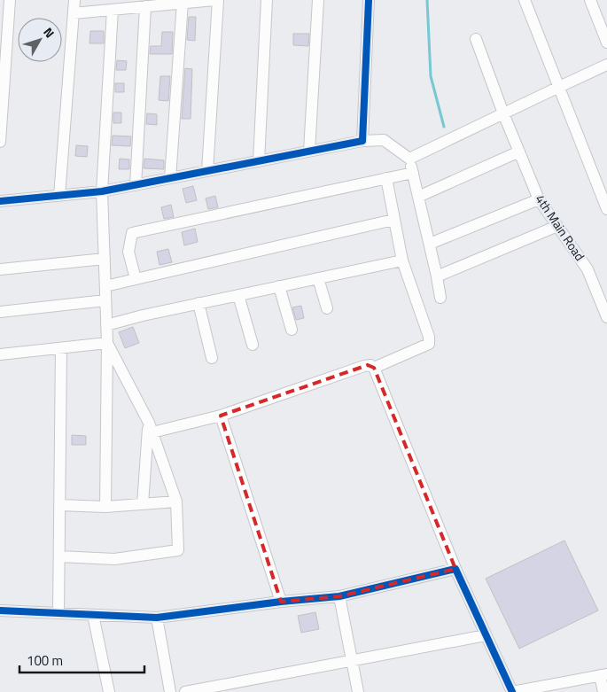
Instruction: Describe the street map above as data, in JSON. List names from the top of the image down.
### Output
{
  "streets": {
    "street": ["4th Main Road"]
  },
  "scale_bar": "100 m",
  "north": "top right"
}
